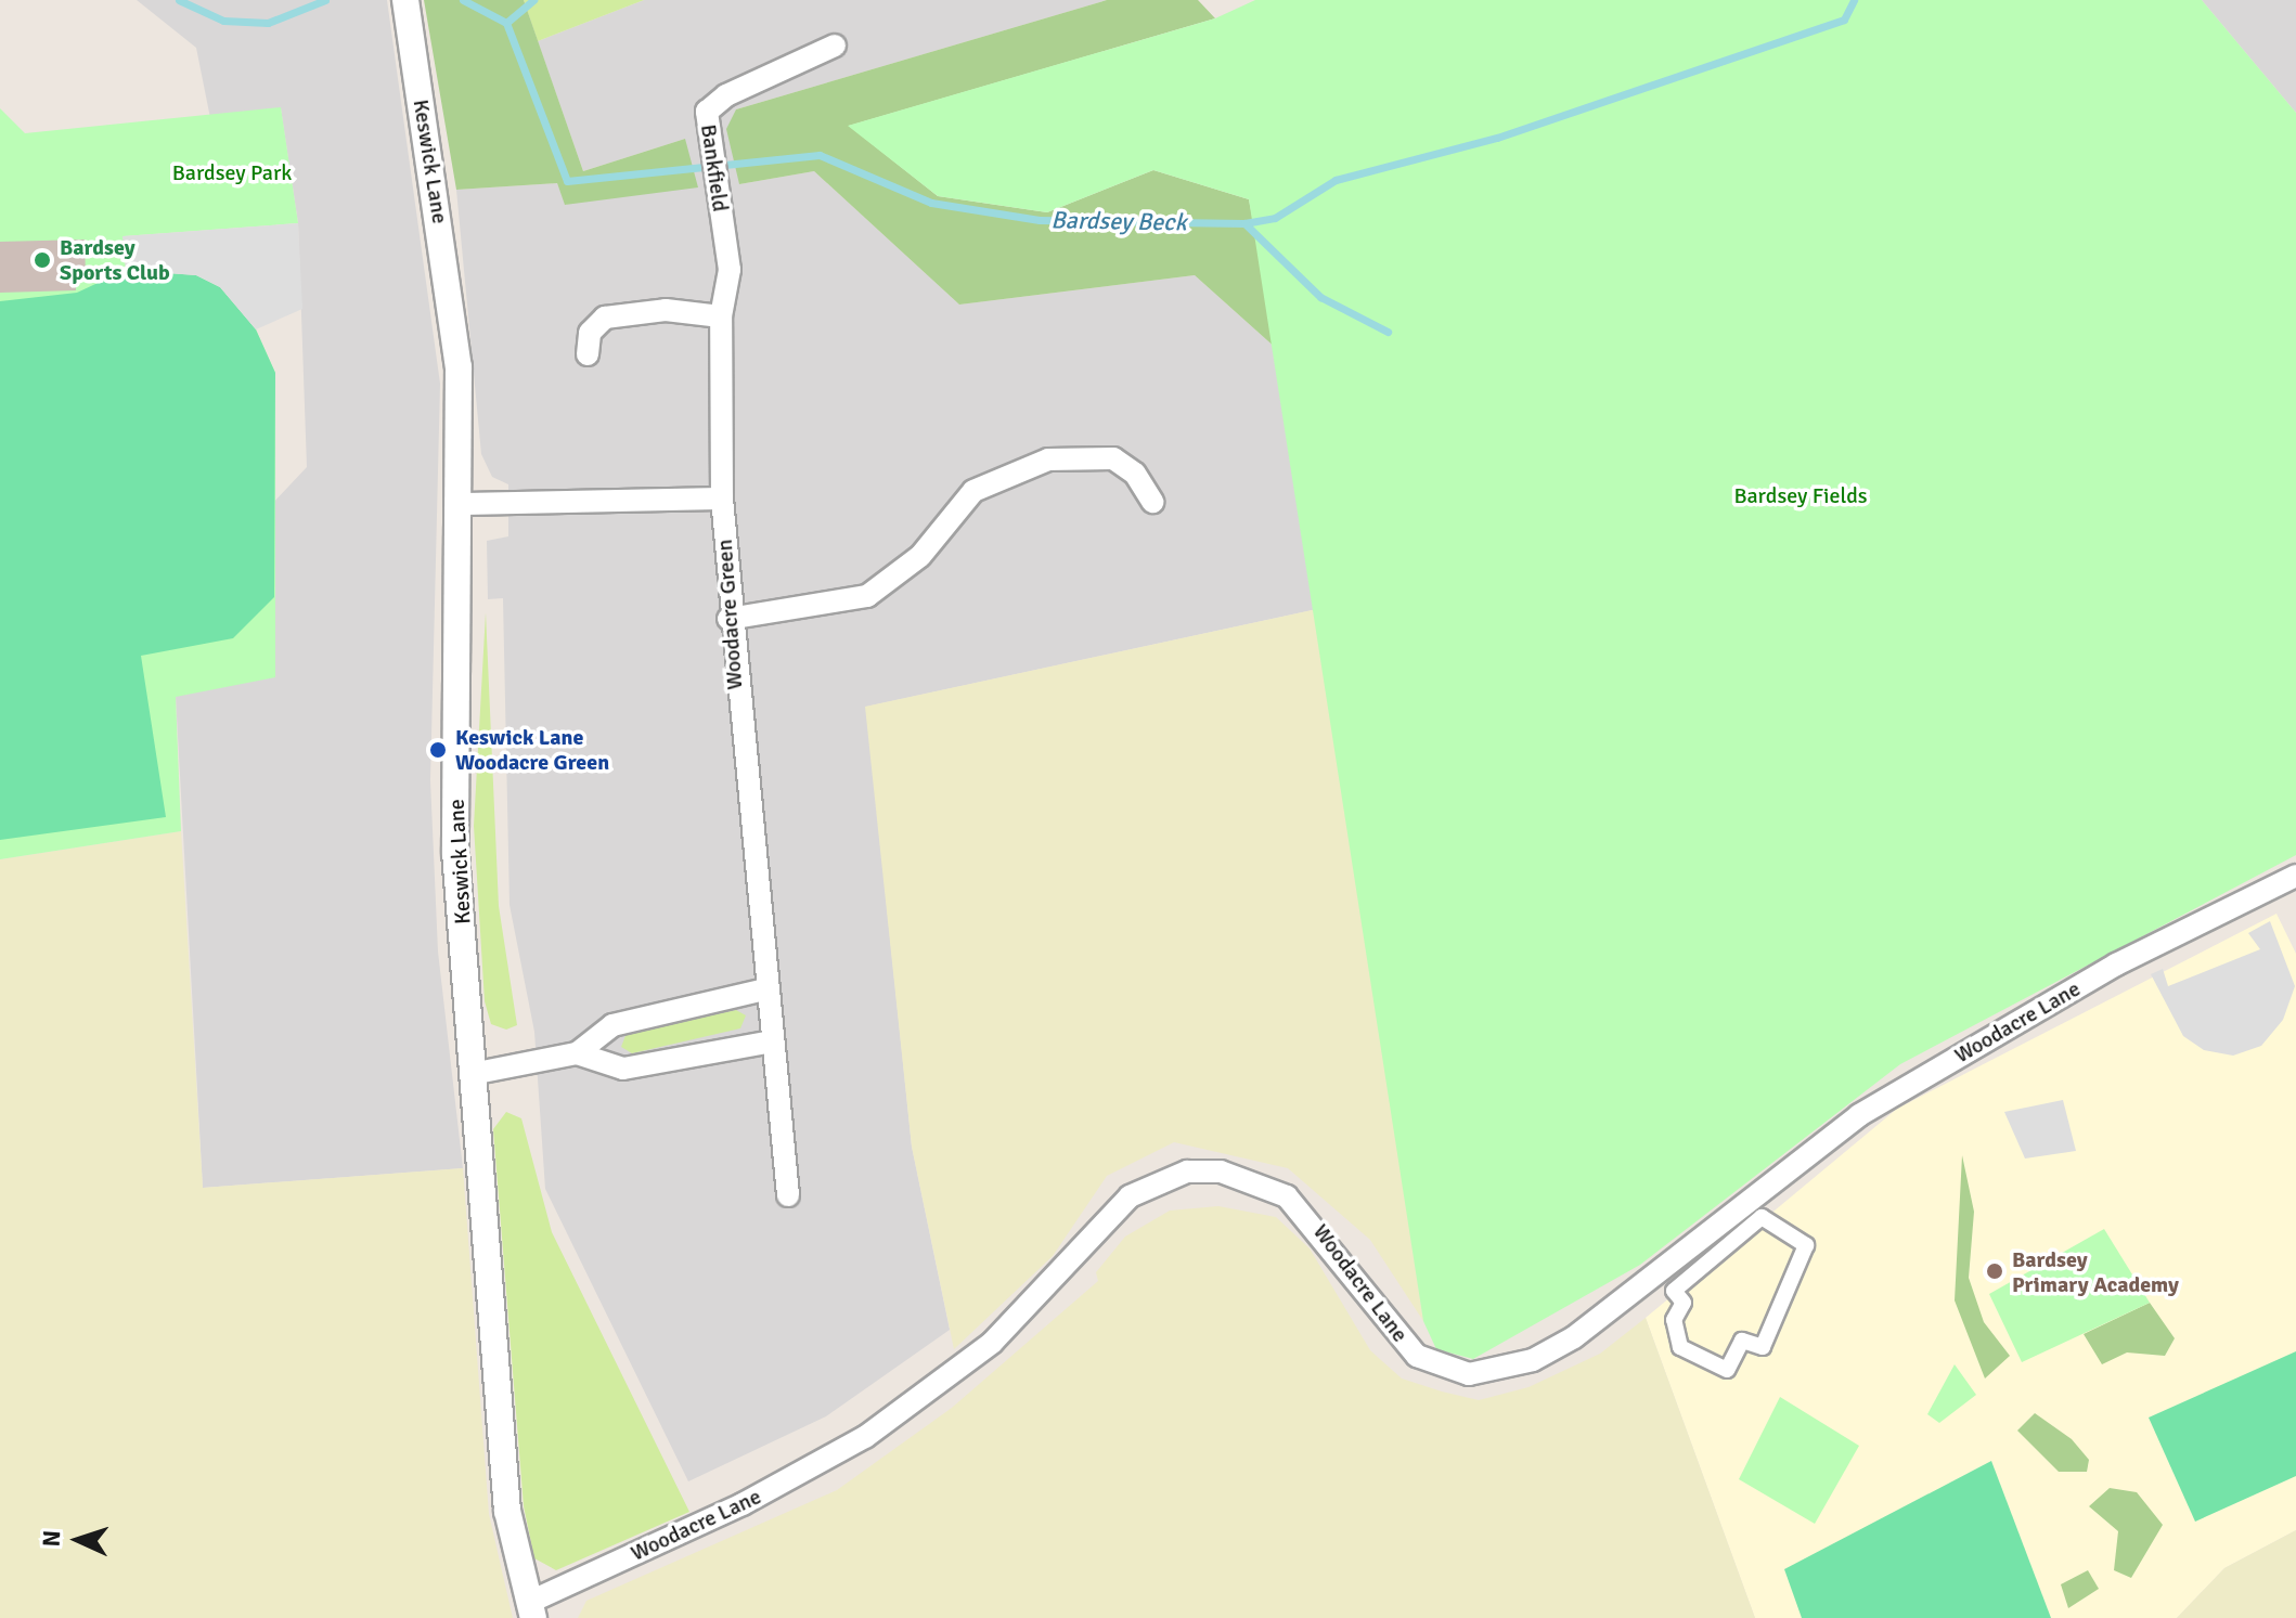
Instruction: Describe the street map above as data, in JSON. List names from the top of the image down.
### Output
{
  "streets": {
    "street": [
      "Keswick Lane",
      "Bankfield",
      "Woodacre Green",
      "Woodacre Lane"
    ]
  },
  "crossings": [
    ["Keswick Lane", "Woodacre Lane"],
    ["Bankfield", "Woodacre Green"]
  ],
  "water": ["Bardsey Beck"],
  "parks": ["Bardsey Park", "Bardsey Fields"],
  "places": ["Bardsey Sports Club", "Keswick Lane Woodacre Green", "Bardsey Primary Academy"],
  "north": "left"
}
